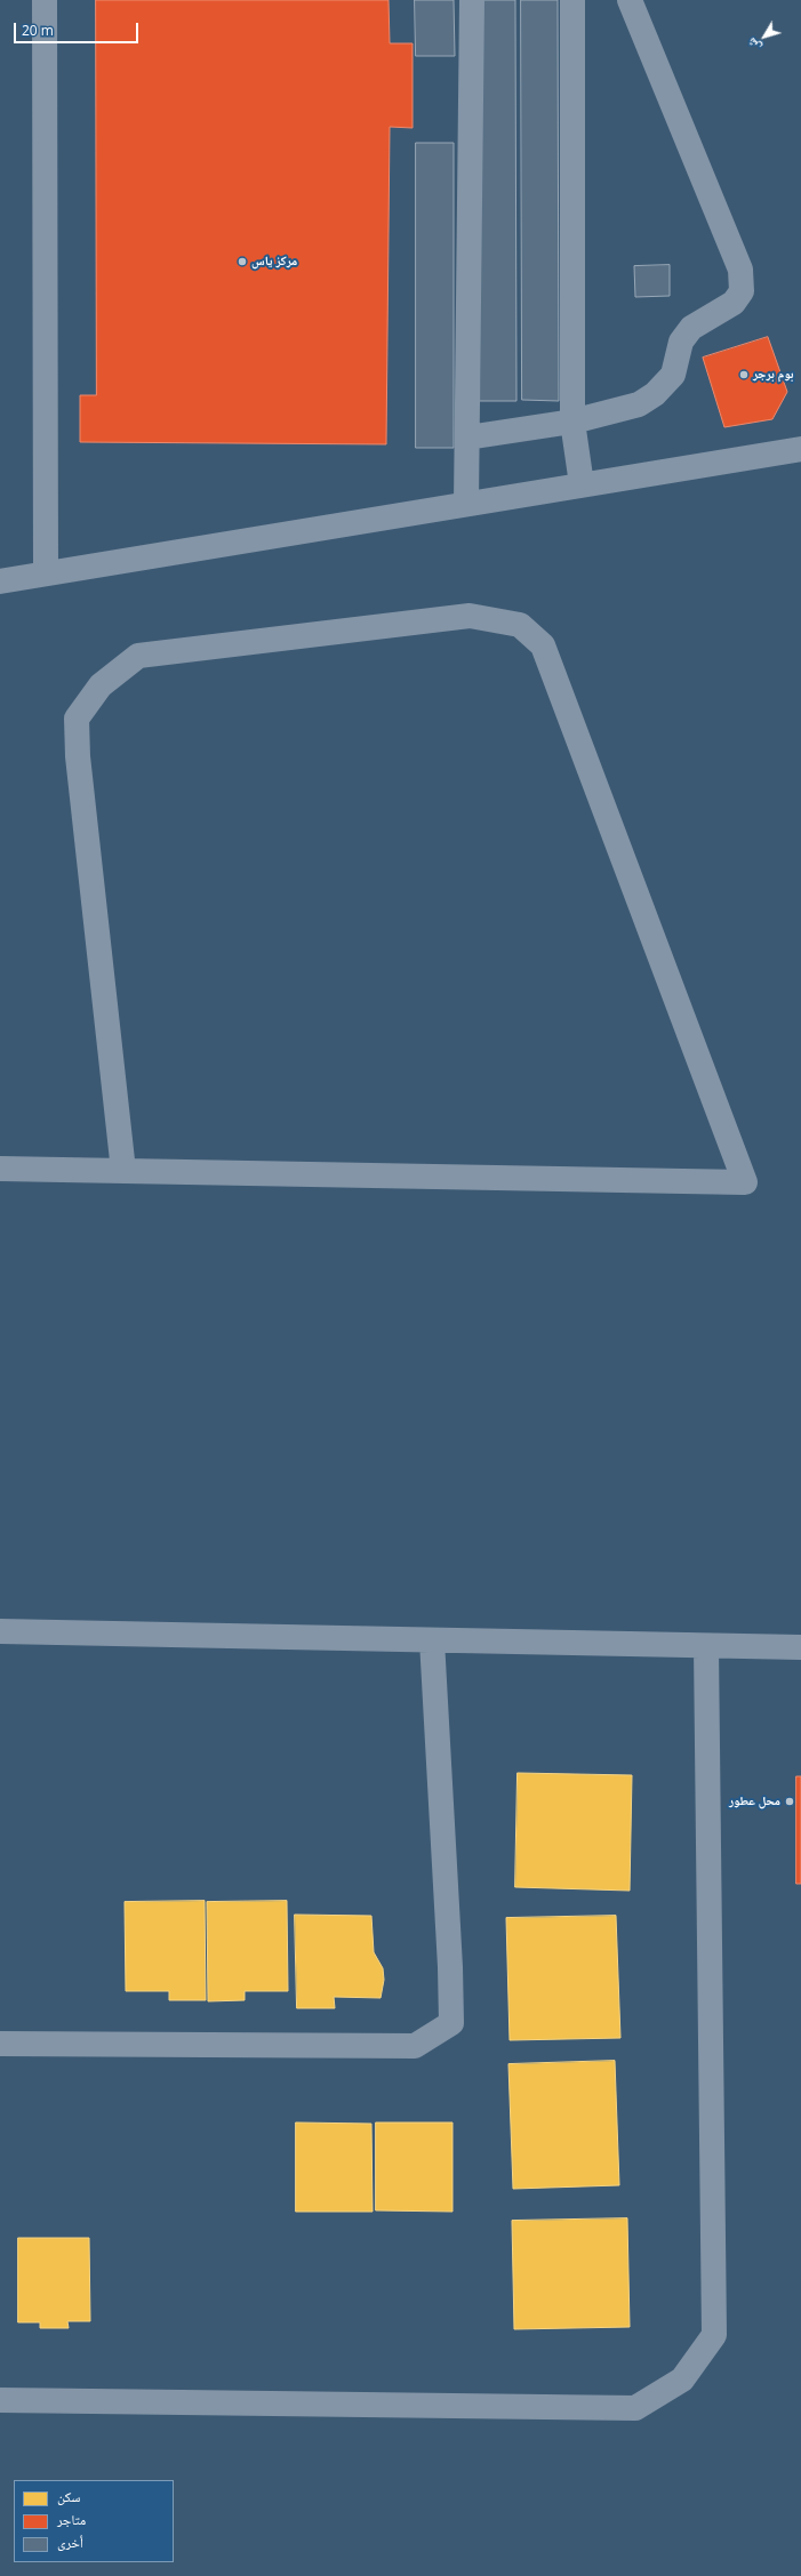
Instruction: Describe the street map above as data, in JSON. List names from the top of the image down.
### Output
{
  "places": ["مركز ياس", "بوم برجر", "محل عطور"],
  "legend": ["سكن", "متاجر", "أخرى"],
  "scale_bar": "20 m",
  "north": "bottom left"
}
